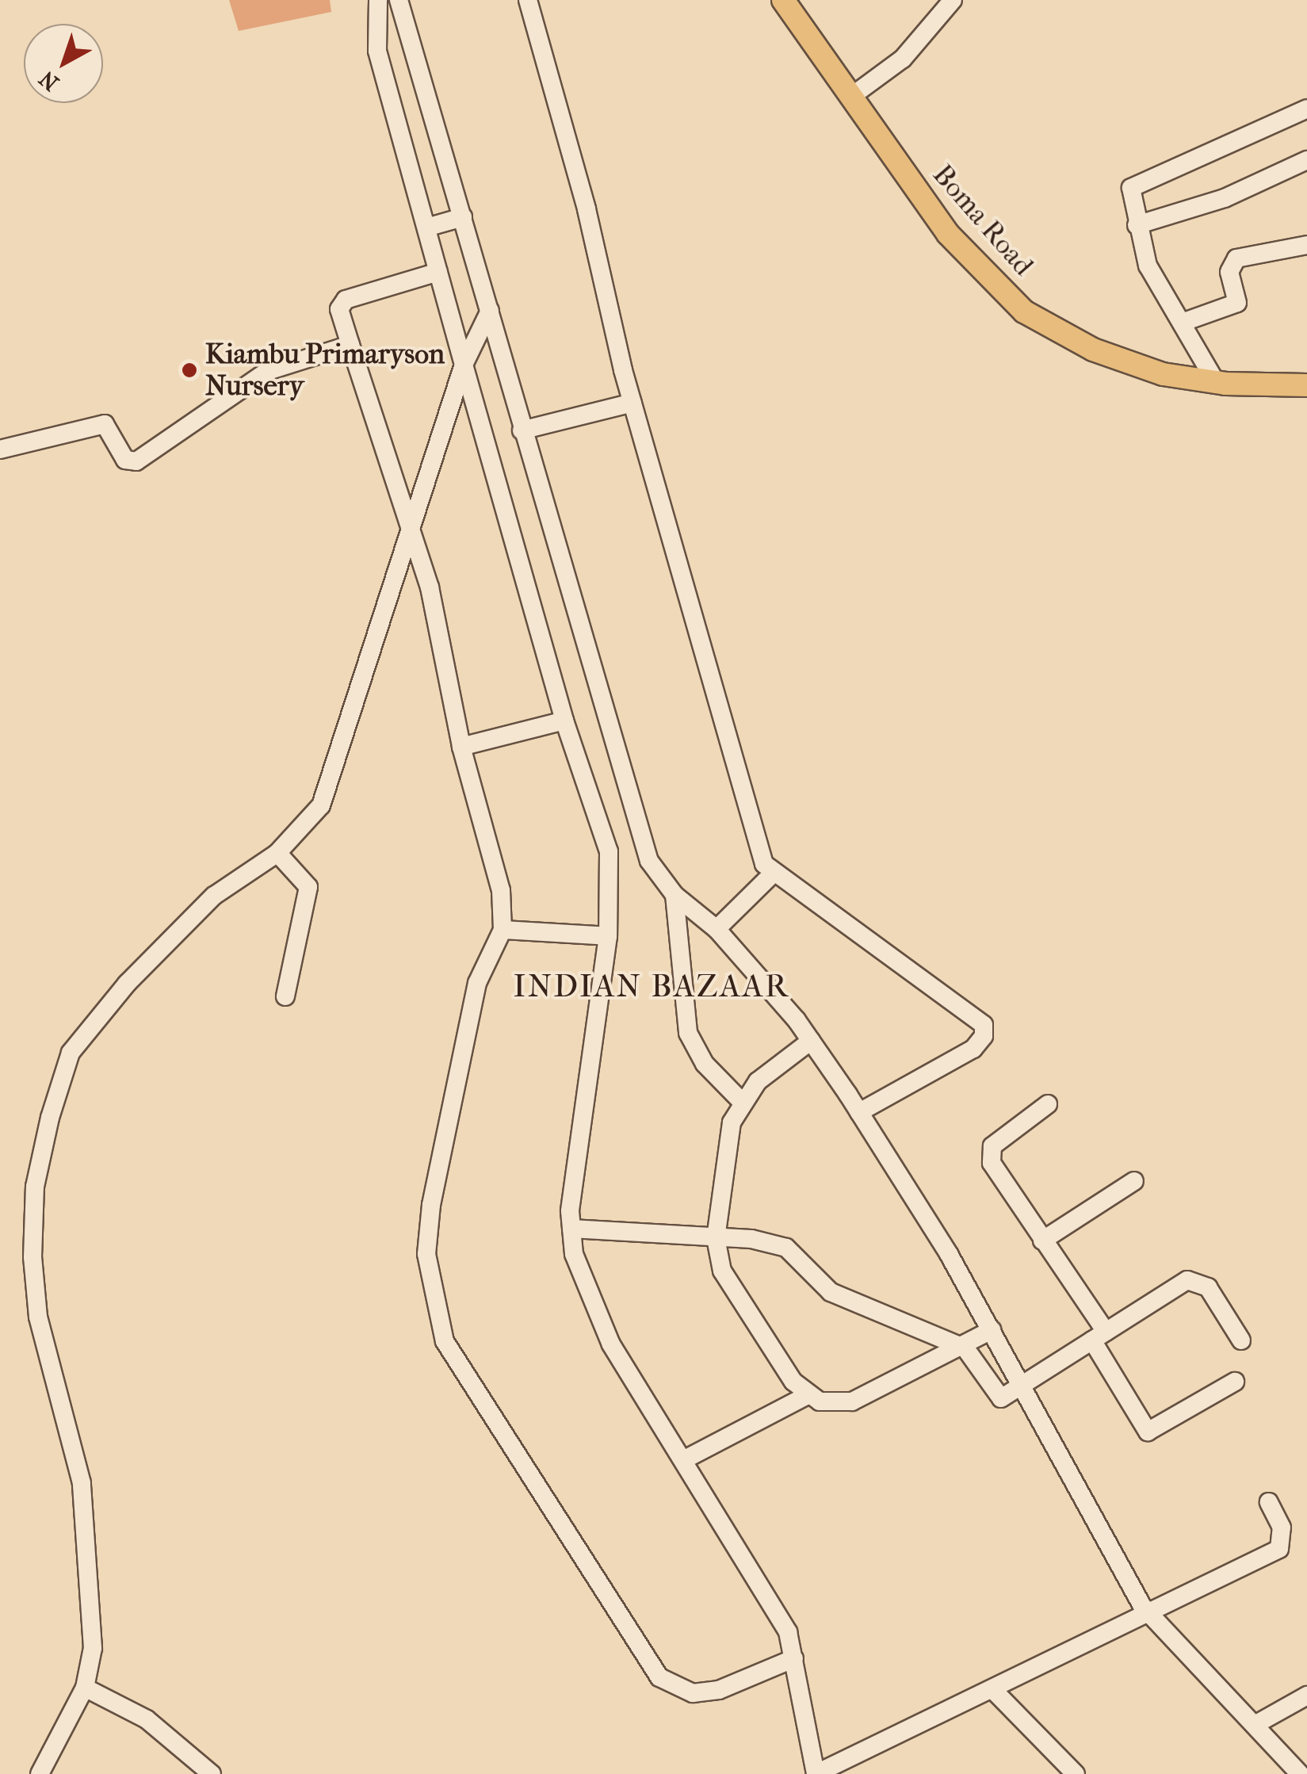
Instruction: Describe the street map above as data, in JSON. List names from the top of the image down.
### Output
{
  "streets": {
    "main road": ["Boma Road"]
  },
  "districts": ["INDIAN BAZAAR"],
  "places": ["Kiambu Primaryson Nursery"],
  "north": "bottom left"
}
